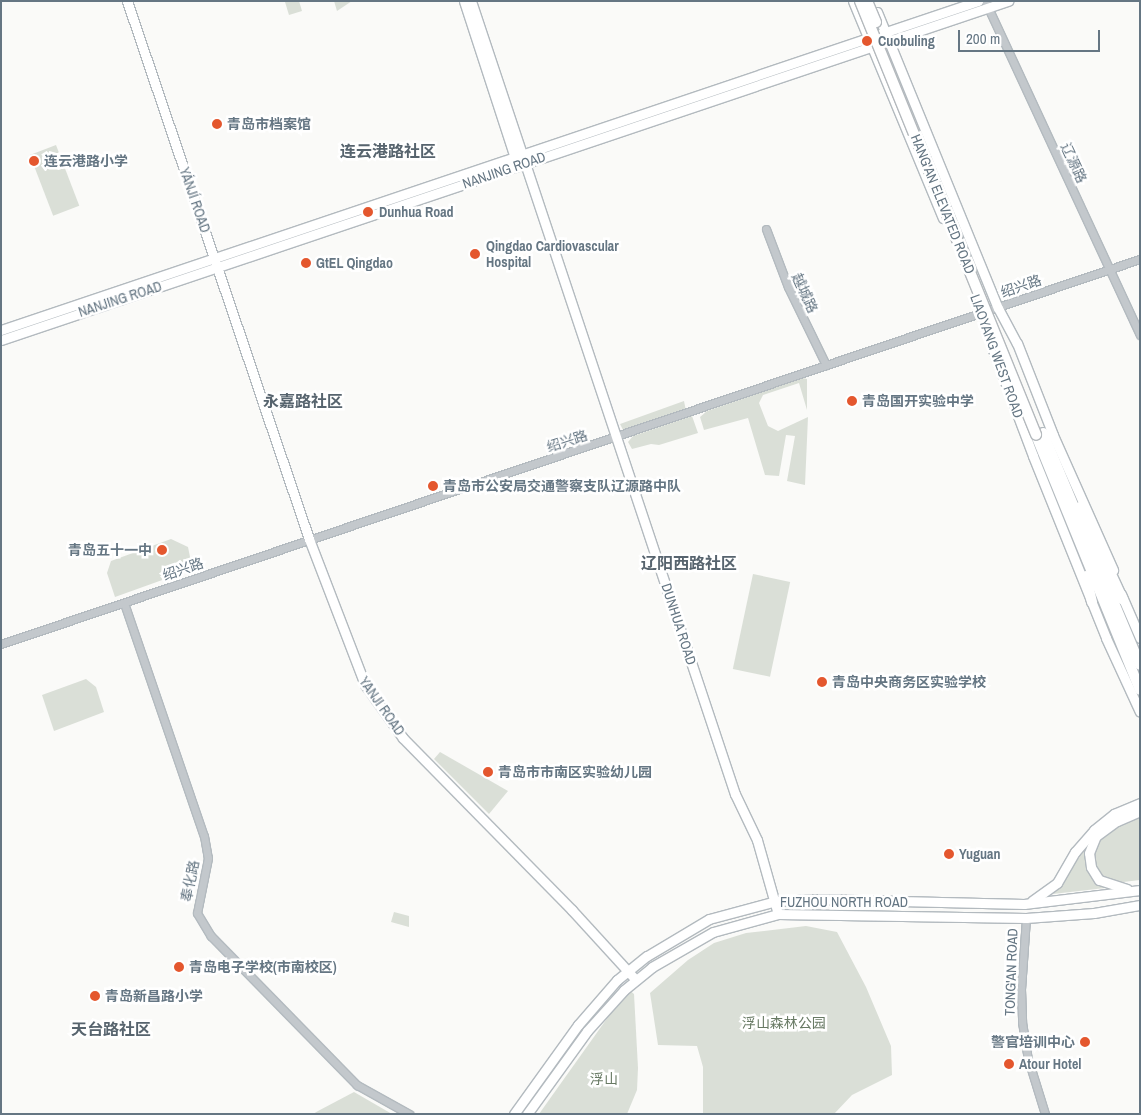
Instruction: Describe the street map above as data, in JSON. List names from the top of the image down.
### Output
{
  "streets": {
    "highway": ["HANG'AN ELEVATED ROAD"],
    "main road": [
      "NANJING ROAD",
      "YÁNJÍ ROAD",
      "LIAOYANG WEST ROAD",
      "DUNHUA ROAD",
      "YANJI ROAD",
      "FUZHOU NORTH ROAD"
    ],
    "street": [
      "辽源路",
      "绍兴路",
      "越城路",
      "奉化路",
      "TONG'AN ROAD"
    ]
  },
  "crossings": [
    ["辽源路", "NANJING ROAD"],
    ["辽源路", "绍兴路"],
    ["NANJING ROAD", "YÁNJÍ ROAD"],
    ["NANJING ROAD", "LIAOYANG WEST ROAD"],
    ["NANJING ROAD", "DUNHUA ROAD"],
    ["NANJING ROAD", "YANJI ROAD"],
    ["YÁNJÍ ROAD", "YANJI ROAD"],
    ["绍兴路", "越城路"],
    ["绍兴路", "LIAOYANG WEST ROAD"],
    ["绍兴路", "DUNHUA ROAD"],
    ["绍兴路", "YANJI ROAD"],
    ["绍兴路", "奉化路"],
    ["DUNHUA ROAD", "FUZHOU NORTH ROAD"],
    ["YANJI ROAD", "FUZHOU NORTH ROAD"],
    ["FUZHOU NORTH ROAD", "TONG'AN ROAD"]
  ],
  "districts": [
    "连云港路社区",
    "永嘉路社区",
    "辽阳西路社区",
    "天台路社区"
  ],
  "parks": ["浮山森林公园", "浮山"],
  "places": [
    "Cuobuling",
    "青岛市档案馆",
    "连云港路小学",
    "Dunhua Road",
    "Qingdao Cardiovascular Hospital",
    "GtEL Qingdao",
    "青岛国开实验中学",
    "青岛市公安局交通警察支队辽源路中队",
    "青岛五十一中",
    "青岛中央商务区实验学校",
    "青岛市市南区实验幼儿园",
    "Yuguan",
    "青岛电子学校(市南校区)",
    "青岛新昌路小学",
    "警官培训中心",
    "Atour Hotel"
  ],
  "scale_bar": "200 m"
}
